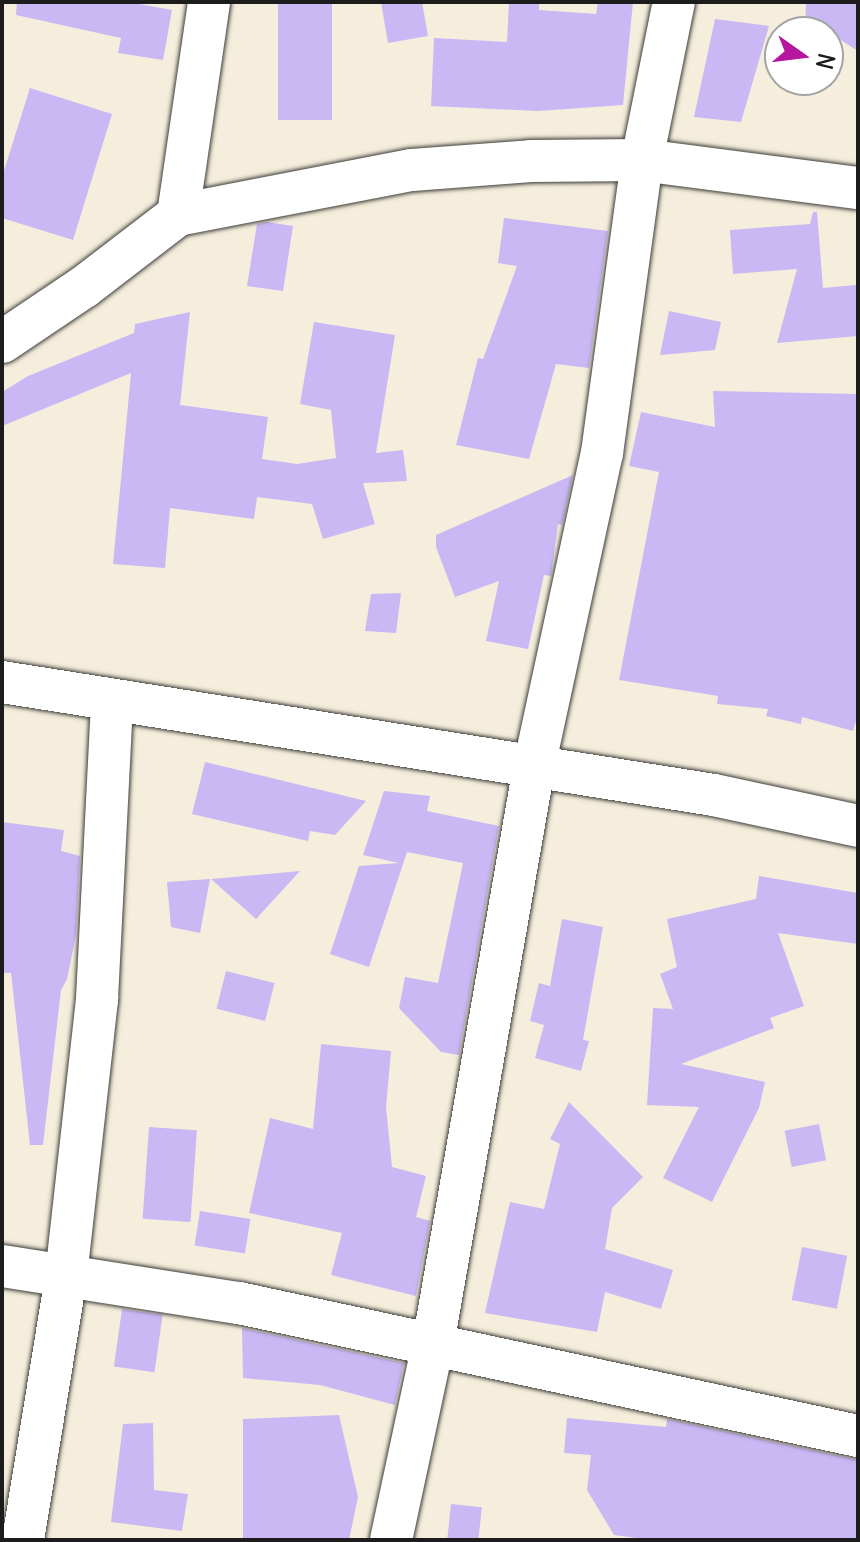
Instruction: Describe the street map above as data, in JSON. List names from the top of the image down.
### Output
{
  "north": "right"
}
